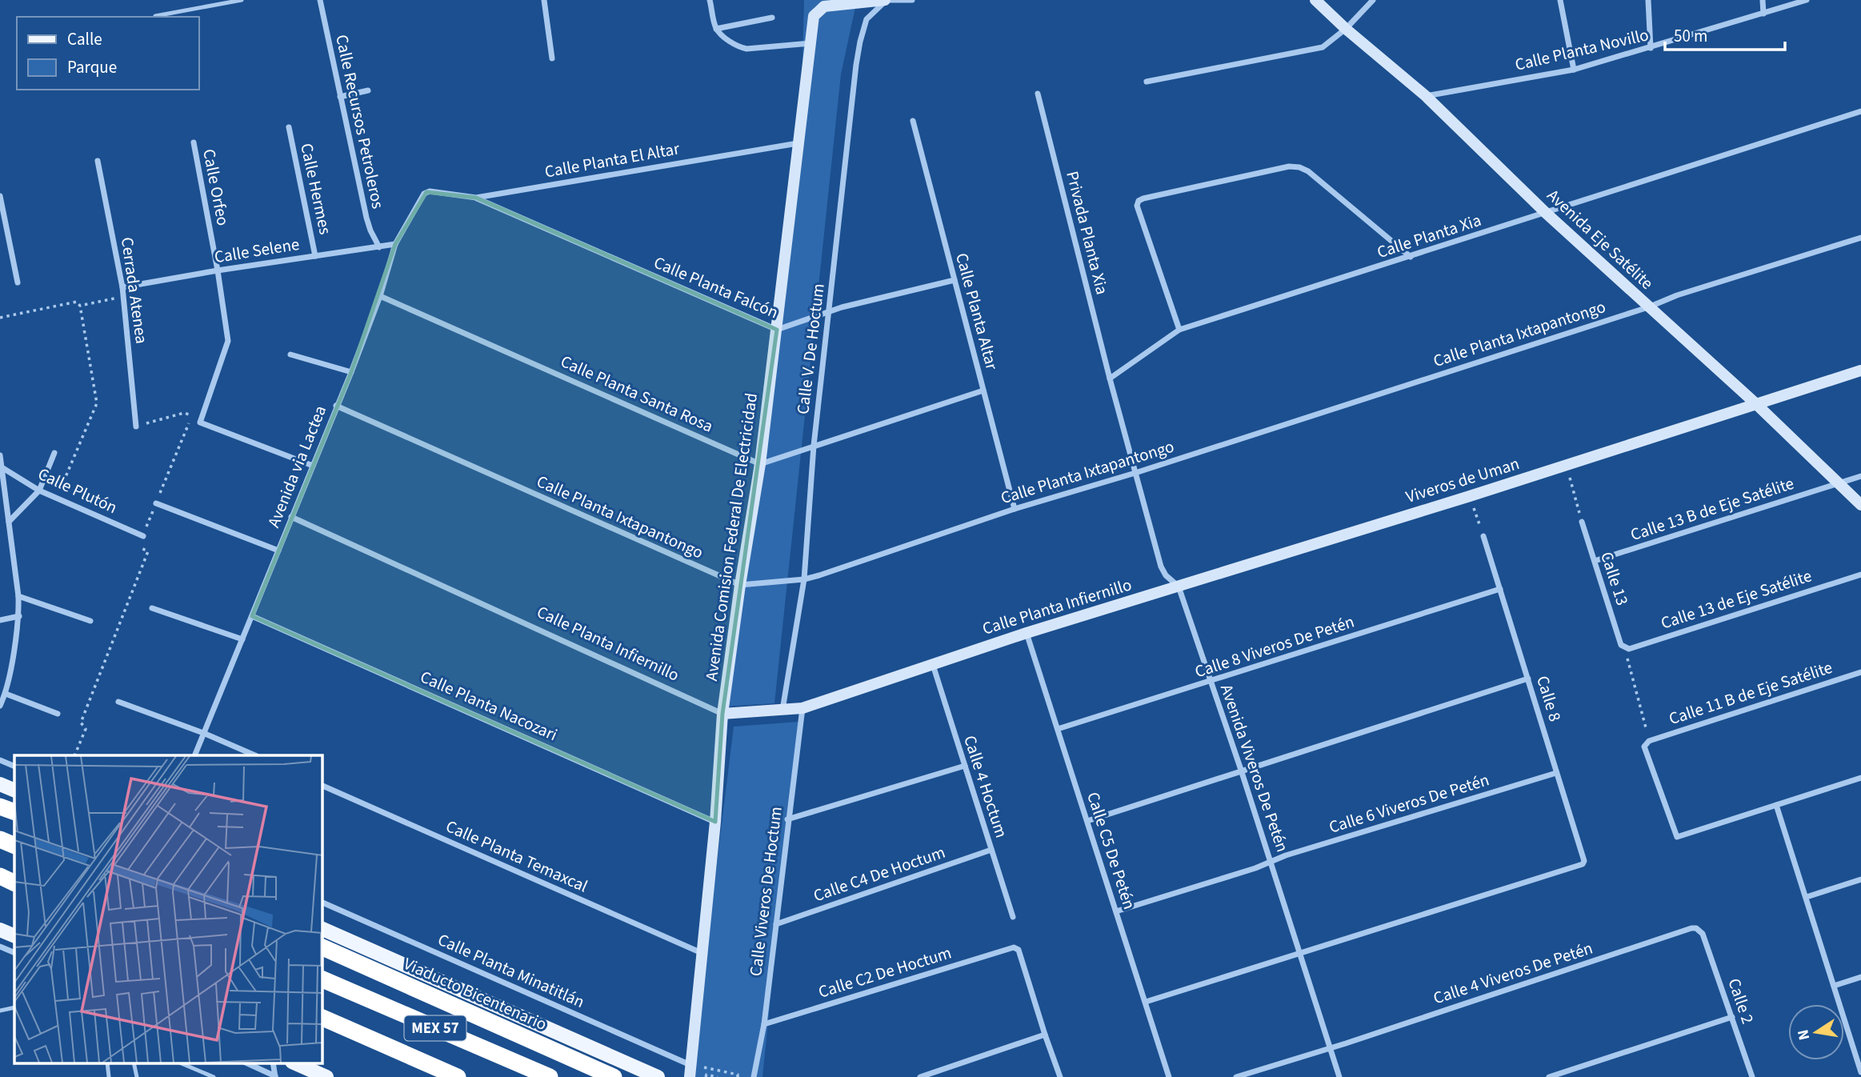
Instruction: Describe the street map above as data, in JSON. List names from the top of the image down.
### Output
{
  "streets": {
    "highway": ["Viaducto Bicentenario", "MEX 57"],
    "street": [
      "Calle Planta Novillo",
      "Calle Recursos Petroleros",
      "Calle Planta El Altar",
      "Calle Orfeo",
      "Calle Hermes",
      "Privada Planta Xia",
      "Calle Planta Xia",
      "Avenida Eje Satélite",
      "Calle Selene",
      "Calle Planta Falcón",
      "Cerrada Atenea",
      "Calle Planta Altar",
      "Calle Planta Ixtapantongo",
      "Calle V. De Hoctum",
      "Calle Planta Santa Rosa",
      "Avenida via Lactea",
      "Viveros de Uman",
      "Calle Plutón",
      "Calle 13 B de Eje Satélite",
      "Avenida Comision Federal De Electricidad",
      "Calle 13",
      "Calle 13 de Eje Satélite",
      "Calle Planta Infiernillo",
      "Calle 8 Viveros De Petén",
      "Calle 11 B de Eje Satélite",
      "Calle 8",
      "Calle Planta Nacozari",
      "Avenida Viveros De Petén",
      "Calle 4 Hoctum",
      "Calle 6 Viveros De Petén",
      "Calle C5 De Petén",
      "Calle Planta Temaxcal",
      "Calle C4 De Hoctum",
      "Calle Viveros De Hoctum",
      "Calle Planta Minatitlán",
      "Calle C2 De Hoctum",
      "Calle 4 Viveros De Petén",
      "Calle 2"
    ]
  },
  "crossings": [
    ["Calle Planta Novillo", "Avenida Eje Satélite"],
    ["Calle Recursos Petroleros", "Calle Selene"],
    ["Calle Planta El Altar", "Calle Planta Falcón"],
    ["Calle Planta El Altar", "Avenida via Lactea"],
    ["Calle Planta El Altar", "Avenida Comision Federal De Electricidad"],
    ["Calle Orfeo", "Calle Selene"],
    ["Calle Hermes", "Calle Selene"],
    ["Privada Planta Xia", "Calle Planta Xia"],
    ["Calle Planta Xia", "Avenida Eje Satélite"],
    ["Avenida Eje Satélite", "Calle Planta Ixtapantongo"],
    ["Avenida Eje Satélite", "Viveros de Uman"],
    ["Avenida Eje Satélite", "Calle 13 B de Eje Satélite"],
    ["Calle Selene", "Cerrada Atenea"],
    ["Calle Selene", "Avenida via Lactea"],
    ["Calle Planta Falcón", "Calle Planta Altar"],
    ["Calle Planta Falcón", "Calle V. De Hoctum"],
    ["Calle Planta Falcón", "Avenida Comision Federal De Electricidad"],
    ["Calle Planta Altar", "Calle Planta Ixtapantongo"],
    ["Calle Planta Ixtapantongo", "Calle V. De Hoctum"],
    ["Calle Planta Ixtapantongo", "Avenida via Lactea"],
    ["Calle Planta Ixtapantongo", "Avenida Comision Federal De Electricidad"],
    ["Calle Planta Ixtapantongo", "Avenida Viveros De Petén"],
    ["Calle V. De Hoctum", "Avenida Comision Federal De Electricidad"],
    ["Calle V. De Hoctum", "Calle Planta Infiernillo"],
    ["Calle Planta Santa Rosa", "Avenida via Lactea"],
    ["Calle Planta Santa Rosa", "Avenida Comision Federal De Electricidad"],
    ["Avenida via Lactea", "Calle Planta Infiernillo"],
    ["Avenida via Lactea", "Calle Planta Nacozari"],
    ["Viveros de Uman", "Calle Planta Infiernillo"],
    ["Viveros de Uman", "Avenida Viveros De Petén"],
    ["Calle 13 B de Eje Satélite", "Calle 13"],
    ["Avenida Comision Federal De Electricidad", "Calle Planta Infiernillo"],
    ["Avenida Comision Federal De Electricidad", "Calle Planta Nacozari"],
    ["Avenida Comision Federal De Electricidad", "Calle Planta Temaxcal"],
    ["Avenida Comision Federal De Electricidad", "Calle Planta Minatitlán"],
    ["Calle 13", "Calle 13 de Eje Satélite"],
    ["Calle Planta Infiernillo", "Avenida Viveros De Petén"],
    ["Calle Planta Infiernillo", "Calle 4 Hoctum"],
    ["Calle Planta Infiernillo", "Calle C5 De Petén"],
    ["Calle Planta Infiernillo", "Calle Viveros De Hoctum"],
    ["Calle 8 Viveros De Petén", "Calle 8"],
    ["Calle 8 Viveros De Petén", "Avenida Viveros De Petén"],
    ["Calle 8 Viveros De Petén", "Calle C5 De Petén"],
    ["Calle 8", "Avenida Viveros De Petén"],
    ["Calle 8", "Calle 6 Viveros De Petén"],
    ["Avenida Viveros De Petén", "Calle 6 Viveros De Petén"],
    ["Avenida Viveros De Petén", "Calle 4 Viveros De Petén"],
    ["Calle 4 Hoctum", "Calle C4 De Hoctum"],
    ["Calle C4 De Hoctum", "Calle Viveros De Hoctum"],
    ["Calle Viveros De Hoctum", "Calle C2 De Hoctum"],
    ["Calle 4 Viveros De Petén", "Calle 2"]
  ],
  "legend": ["Calle", "Parque"],
  "scale_bar": "50 m",
  "north": "left"
}
